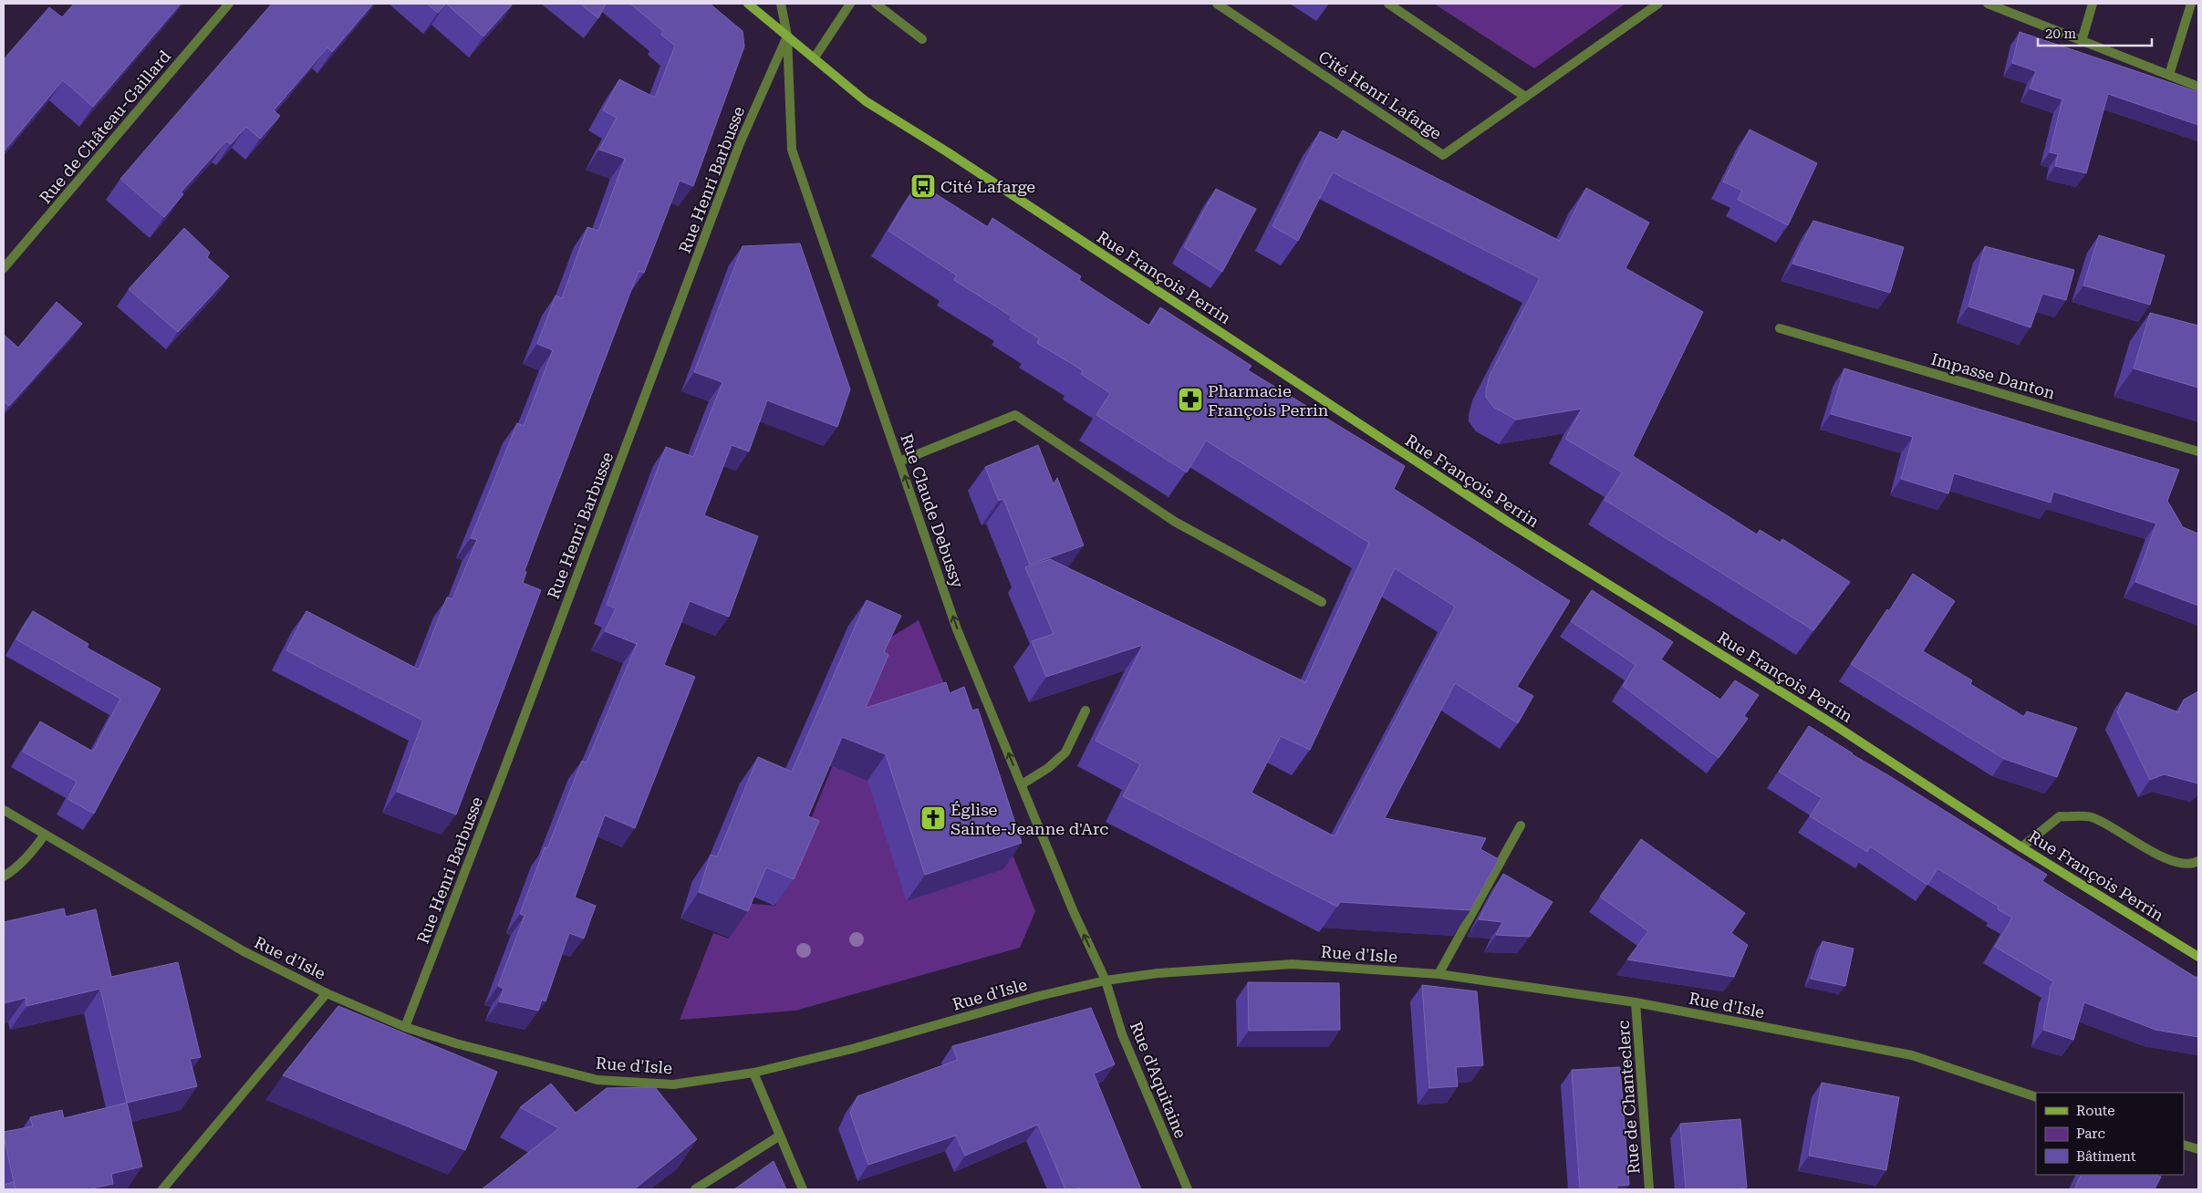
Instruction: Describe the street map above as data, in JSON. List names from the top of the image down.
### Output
{
  "streets": {
    "main road": ["Rue François Perrin"],
    "street": [
      "Cité Henri Lafarge",
      "Rue de Château-Gaillard",
      "Rue Henri Barbusse",
      "Impasse Danton",
      "Rue Claude Debussy",
      "Rue d'Isle",
      "Rue d'Aquitaine",
      "Rue de Chanteclerc"
    ]
  },
  "crossings": [
    ["Rue Henri Barbusse", "Rue François Perrin"],
    ["Rue Henri Barbusse", "Rue Claude Debussy"],
    ["Rue Henri Barbusse", "Rue d'Isle"],
    ["Rue François Perrin", "Rue Claude Debussy"],
    ["Rue Claude Debussy", "Rue d'Isle"],
    ["Rue Claude Debussy", "Rue d'Aquitaine"],
    ["Rue d'Isle", "Rue d'Aquitaine"],
    ["Rue d'Isle", "Rue de Chanteclerc"]
  ],
  "one_way": ["Rue Claude Debussy"],
  "places": {
    "bus stop": ["Cité Lafarge"],
    "pharmacy": ["Pharmacie François Perrin"],
    "church": ["Église Sainte-Jeanne d'Arc"]
  },
  "legend": ["Route", "Parc", "Bâtiment"],
  "scale_bar": "20 m"
}
